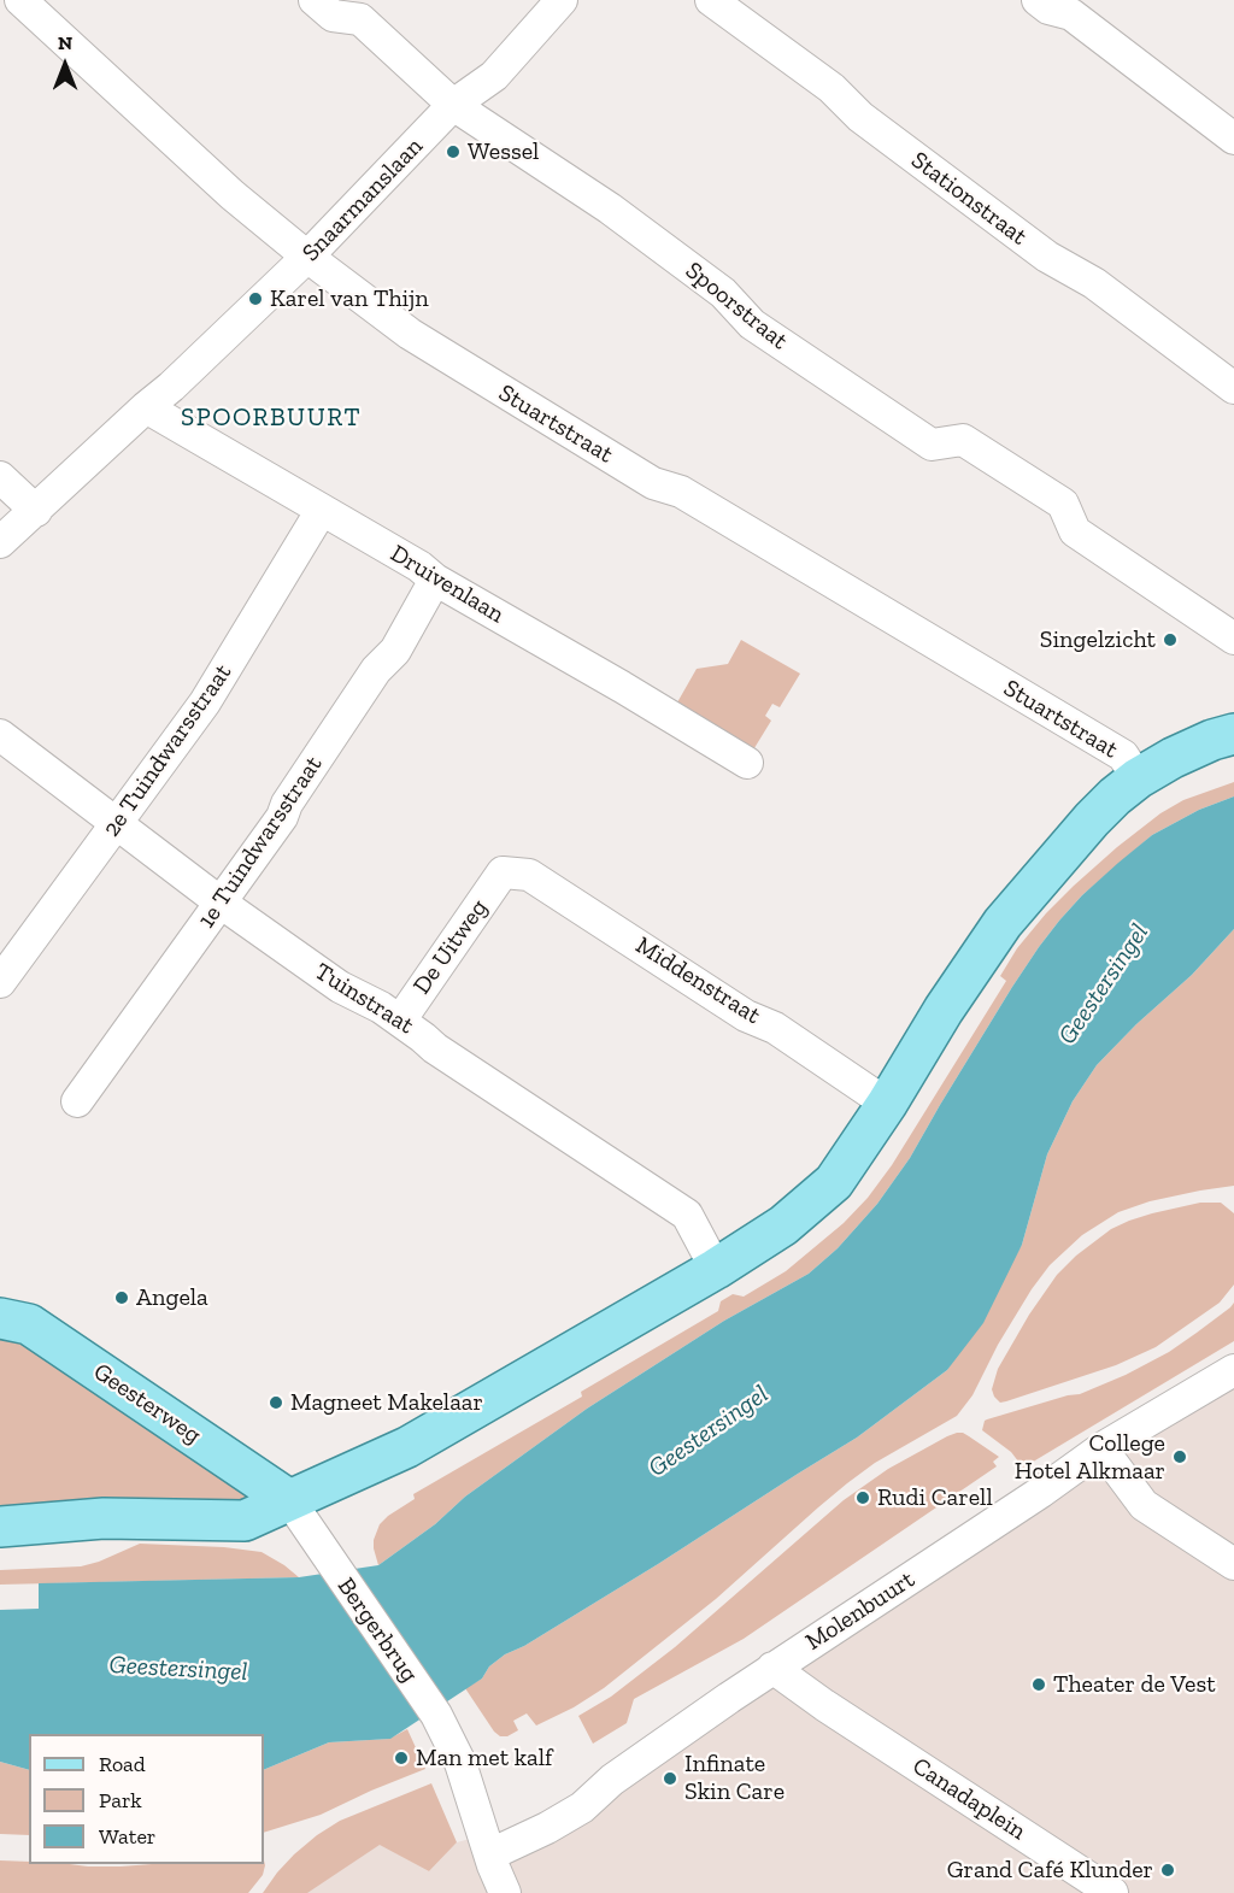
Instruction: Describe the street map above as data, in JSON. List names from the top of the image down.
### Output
{
  "streets": {
    "main road": ["Geesterweg"],
    "street": [
      "Stationstraat",
      "Snaarmanslaan",
      "Spoorstraat",
      "Stuartstraat",
      "Druivenlaan",
      "2e Tuindwarsstraat",
      "1e Tuindwarsstraat",
      "De Uitweg",
      "Middenstraat",
      "Tuinstraat",
      "Molenbuurt",
      "Bergerbrug",
      "Canadaplein"
    ]
  },
  "crossings": [
    ["Snaarmanslaan", "Spoorstraat"],
    ["Snaarmanslaan", "Stuartstraat"],
    ["Snaarmanslaan", "Druivenlaan"],
    ["Druivenlaan", "2e Tuindwarsstraat"],
    ["Druivenlaan", "1e Tuindwarsstraat"],
    ["2e Tuindwarsstraat", "Tuinstraat"],
    ["1e Tuindwarsstraat", "Tuinstraat"],
    ["De Uitweg", "Middenstraat"],
    ["De Uitweg", "Tuinstraat"],
    ["Geesterweg", "Bergerbrug"],
    ["Molenbuurt", "Bergerbrug"],
    ["Molenbuurt", "Canadaplein"]
  ],
  "districts": ["SPOORBUURT"],
  "water": ["Geestersingel"],
  "places": [
    "Wessel",
    "Karel van Thijn",
    "Singelzicht",
    "Angela",
    "Magneet Makelaar",
    "College Hotel Alkmaar",
    "Rudi Carell",
    "Theater de Vest",
    "Man met kalf",
    "Infinate Skin Care",
    "Grand Café Klunder"
  ],
  "legend": ["Road", "Park", "Water"],
  "north": "top"
}
